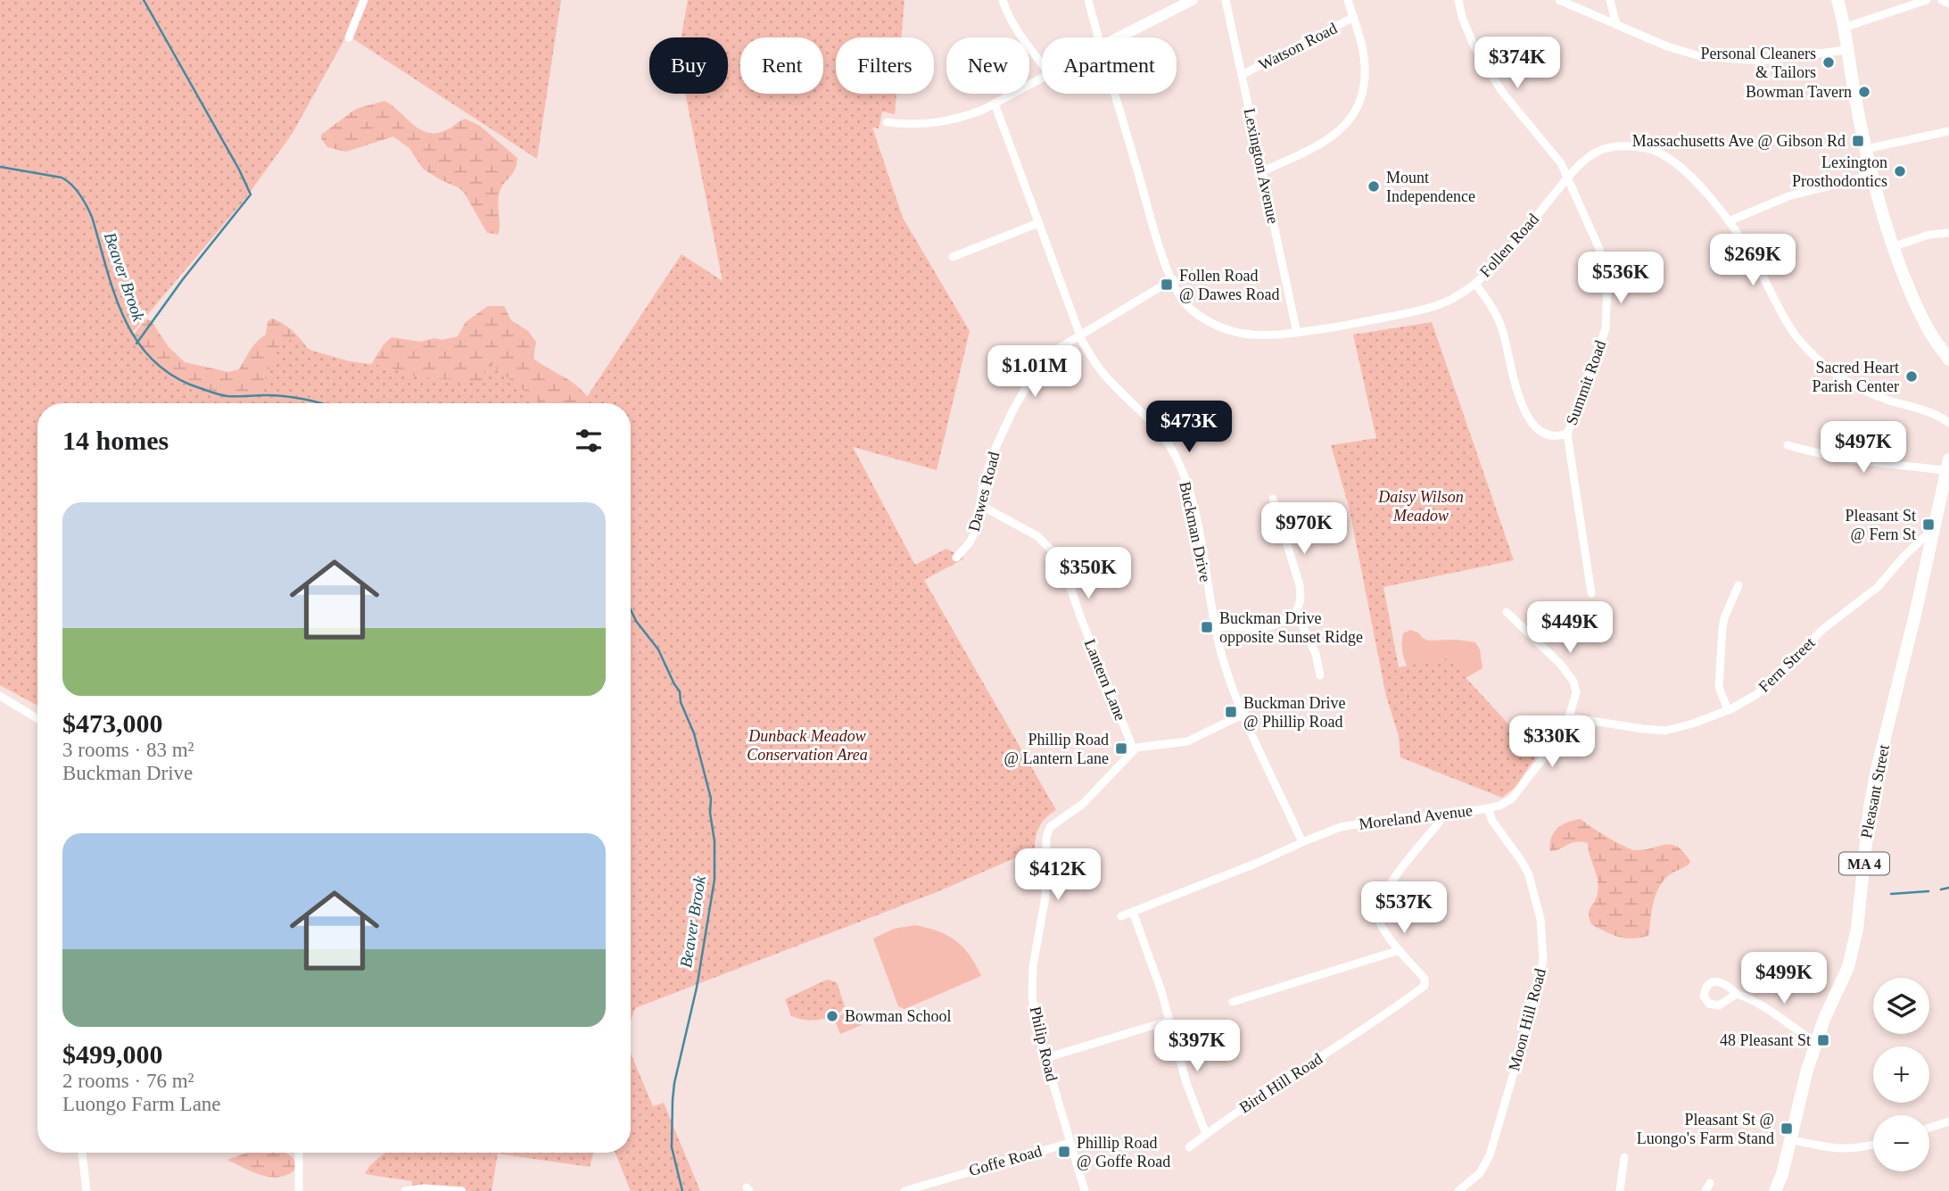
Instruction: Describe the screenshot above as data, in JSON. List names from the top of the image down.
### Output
{
  "streets": {
    "main road": ["Pleasant Street", "MA 4"],
    "street": [
      "Watson Road",
      "Lexington Avenue",
      "Follen Road",
      "Summit Road",
      "Dawes Road",
      "Buckman Drive",
      "Fern Street",
      "Lantern Lane",
      "Moreland Avenue",
      "Moon Hill Road",
      "Philip Road",
      "Bird Hill Road",
      "Goffe Road"
    ]
  },
  "crossings": [
    ["Watson Road", "Lexington Avenue"],
    ["Lexington Avenue", "Follen Road"],
    ["Follen Road", "Summit Road"],
    ["Follen Road", "Dawes Road"],
    ["Dawes Road", "Buckman Drive"],
    ["Dawes Road", "Lantern Lane"],
    ["Buckman Drive", "Moreland Avenue"],
    ["Fern Street", "Pleasant Street"],
    ["Fern Street", "Moreland Avenue"],
    ["Lantern Lane", "Philip Road"],
    ["Moreland Avenue", "Moon Hill Road"],
    ["Philip Road", "Goffe Road"]
  ],
  "water": ["Beaver Brook"],
  "parks": ["Daisy Wilson Meadow", "Dunback Meadow Conservation Area"],
  "places": {
    "other": [
      "Personal Cleaners & Tailors",
      "Bowman Tavern",
      "Lexington Prosthodontics",
      "Mount Independence",
      "Sacred Heart Parish Center",
      "Bowman School"
    ],
    "transit": [
      "Massachusetts Ave @ Gibson Rd",
      "Follen Road @ Dawes Road",
      "Pleasant St @ Fern St",
      "Buckman Drive opposite Sunset Ridge",
      "Buckman Drive @ Phillip Road",
      "Phillip Road @ Lantern Lane",
      "48 Pleasant St",
      "Pleasant St @ Luongo's Farm Stand",
      "Phillip Road @ Goffe Road"
    ]
  },
  "page": {
    "price": [
      "$374K",
      "$269K",
      "$536K",
      "$1.01M",
      "$473K",
      "$497K",
      "$970K",
      "$350K",
      "$449K",
      "$330K",
      "$412K",
      "$537K",
      "$499K",
      "$397K"
    ],
    "chip": [
      "Buy",
      "Rent",
      "Filters",
      "New",
      "Apartment"
    ],
    "heading": "14 homes",
    "list": [
      {
        "name": "$473,000",
        "note": "3 rooms · 83 m² · Buckman Drive"
      },
      {
        "name": "$499,000",
        "note": "2 rooms · 76 m² · Luongo Farm Lane"
      }
    ],
    "map_buttons": ["+", "−"]
  }
}
